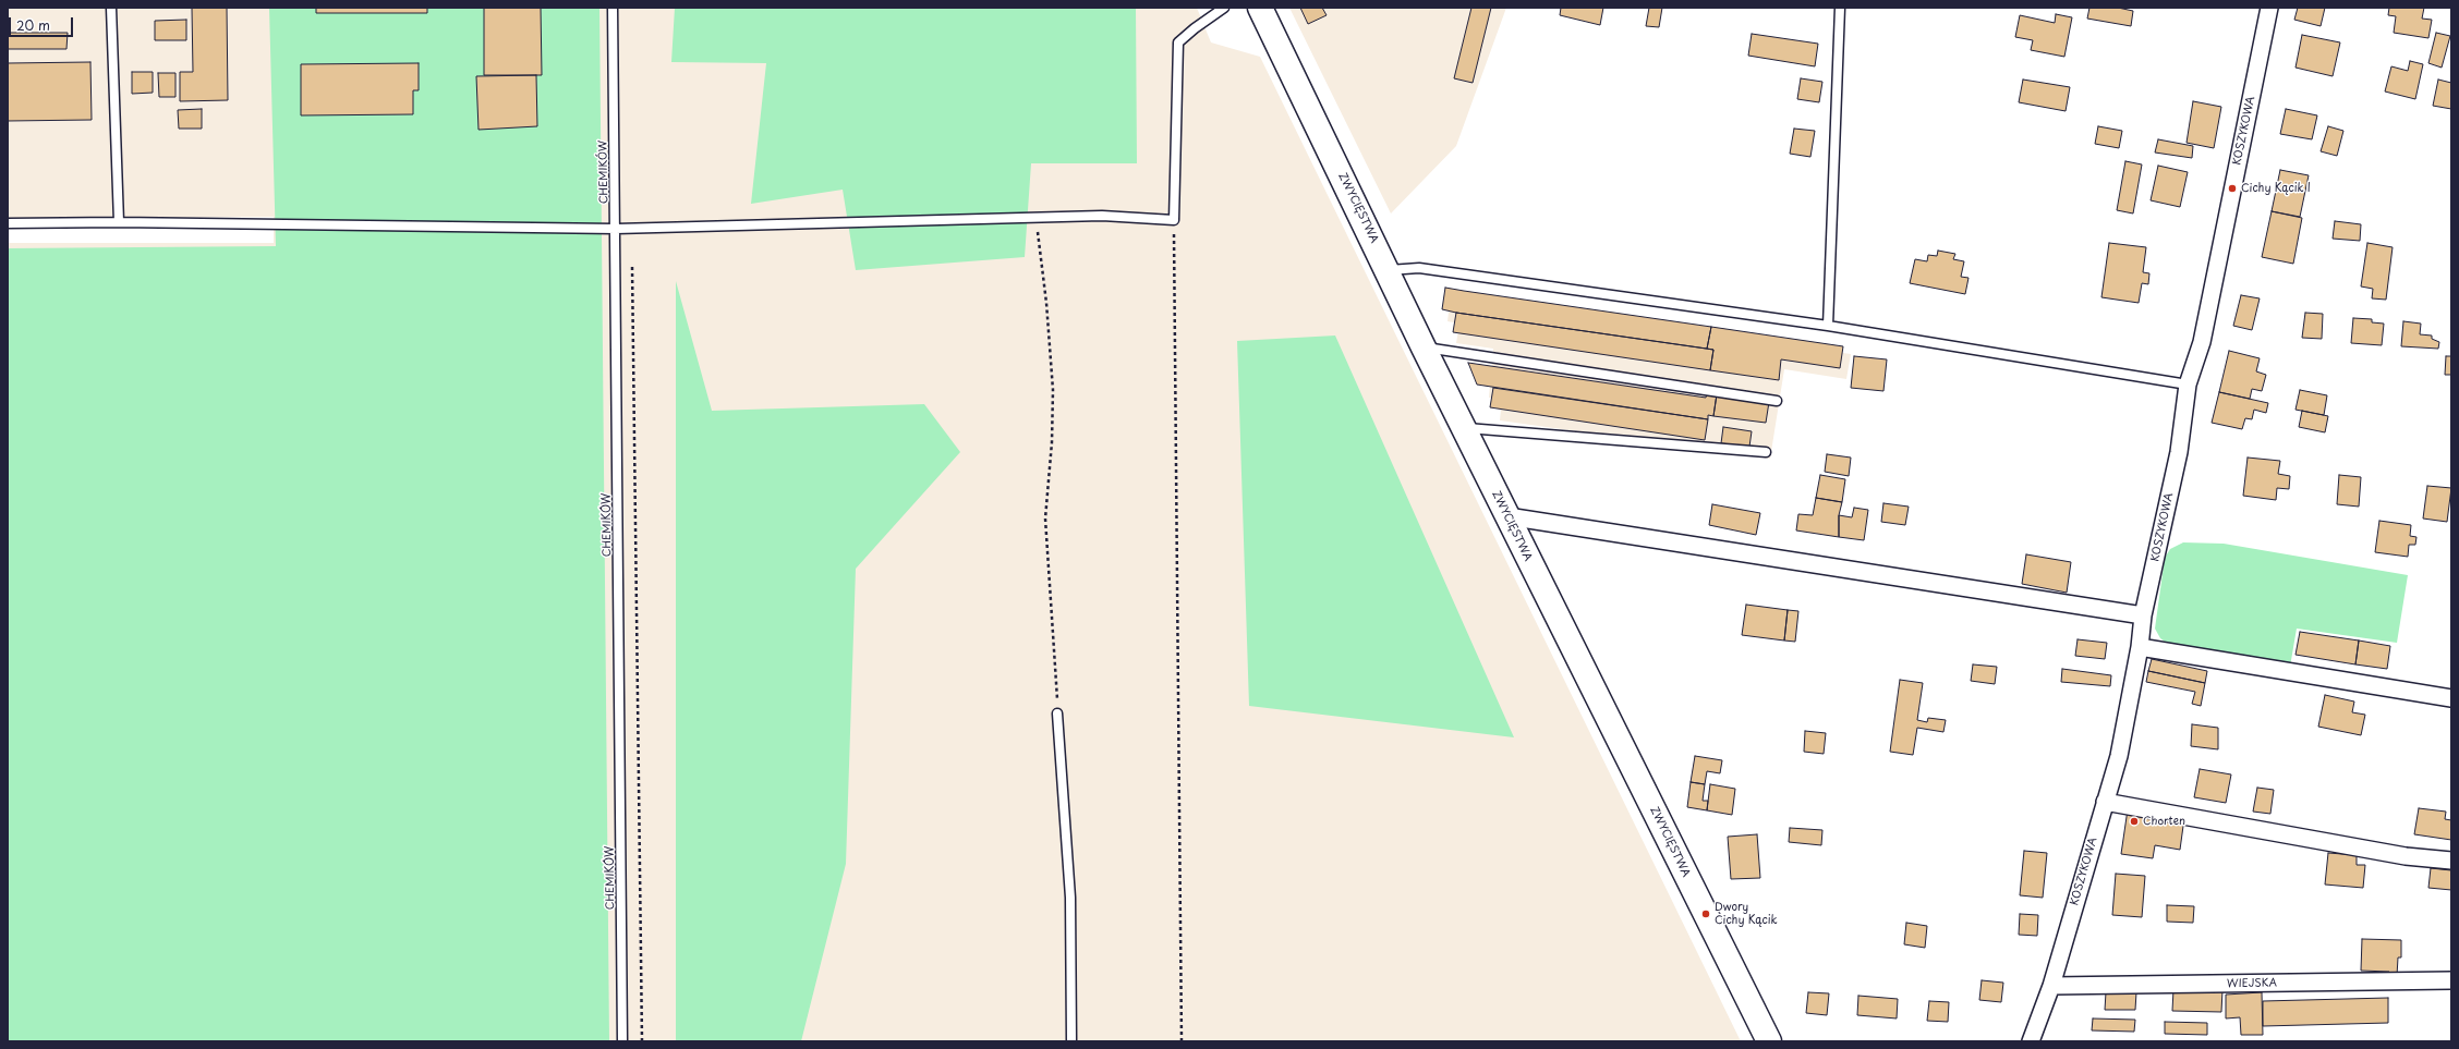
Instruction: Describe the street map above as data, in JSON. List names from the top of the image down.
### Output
{
  "streets": {
    "street": ["KOSZYKOWA", "ZWYCIĘSTWA", "WIEJSKA"],
    "lane": ["CHEMIKÓW"]
  },
  "crossings": [
    ["KOSZYKOWA", "WIEJSKA"]
  ],
  "places": ["Cichy Kącik I", "Chorten", "Dwory Cichy Kącik"],
  "scale_bar": "20 m"
}
